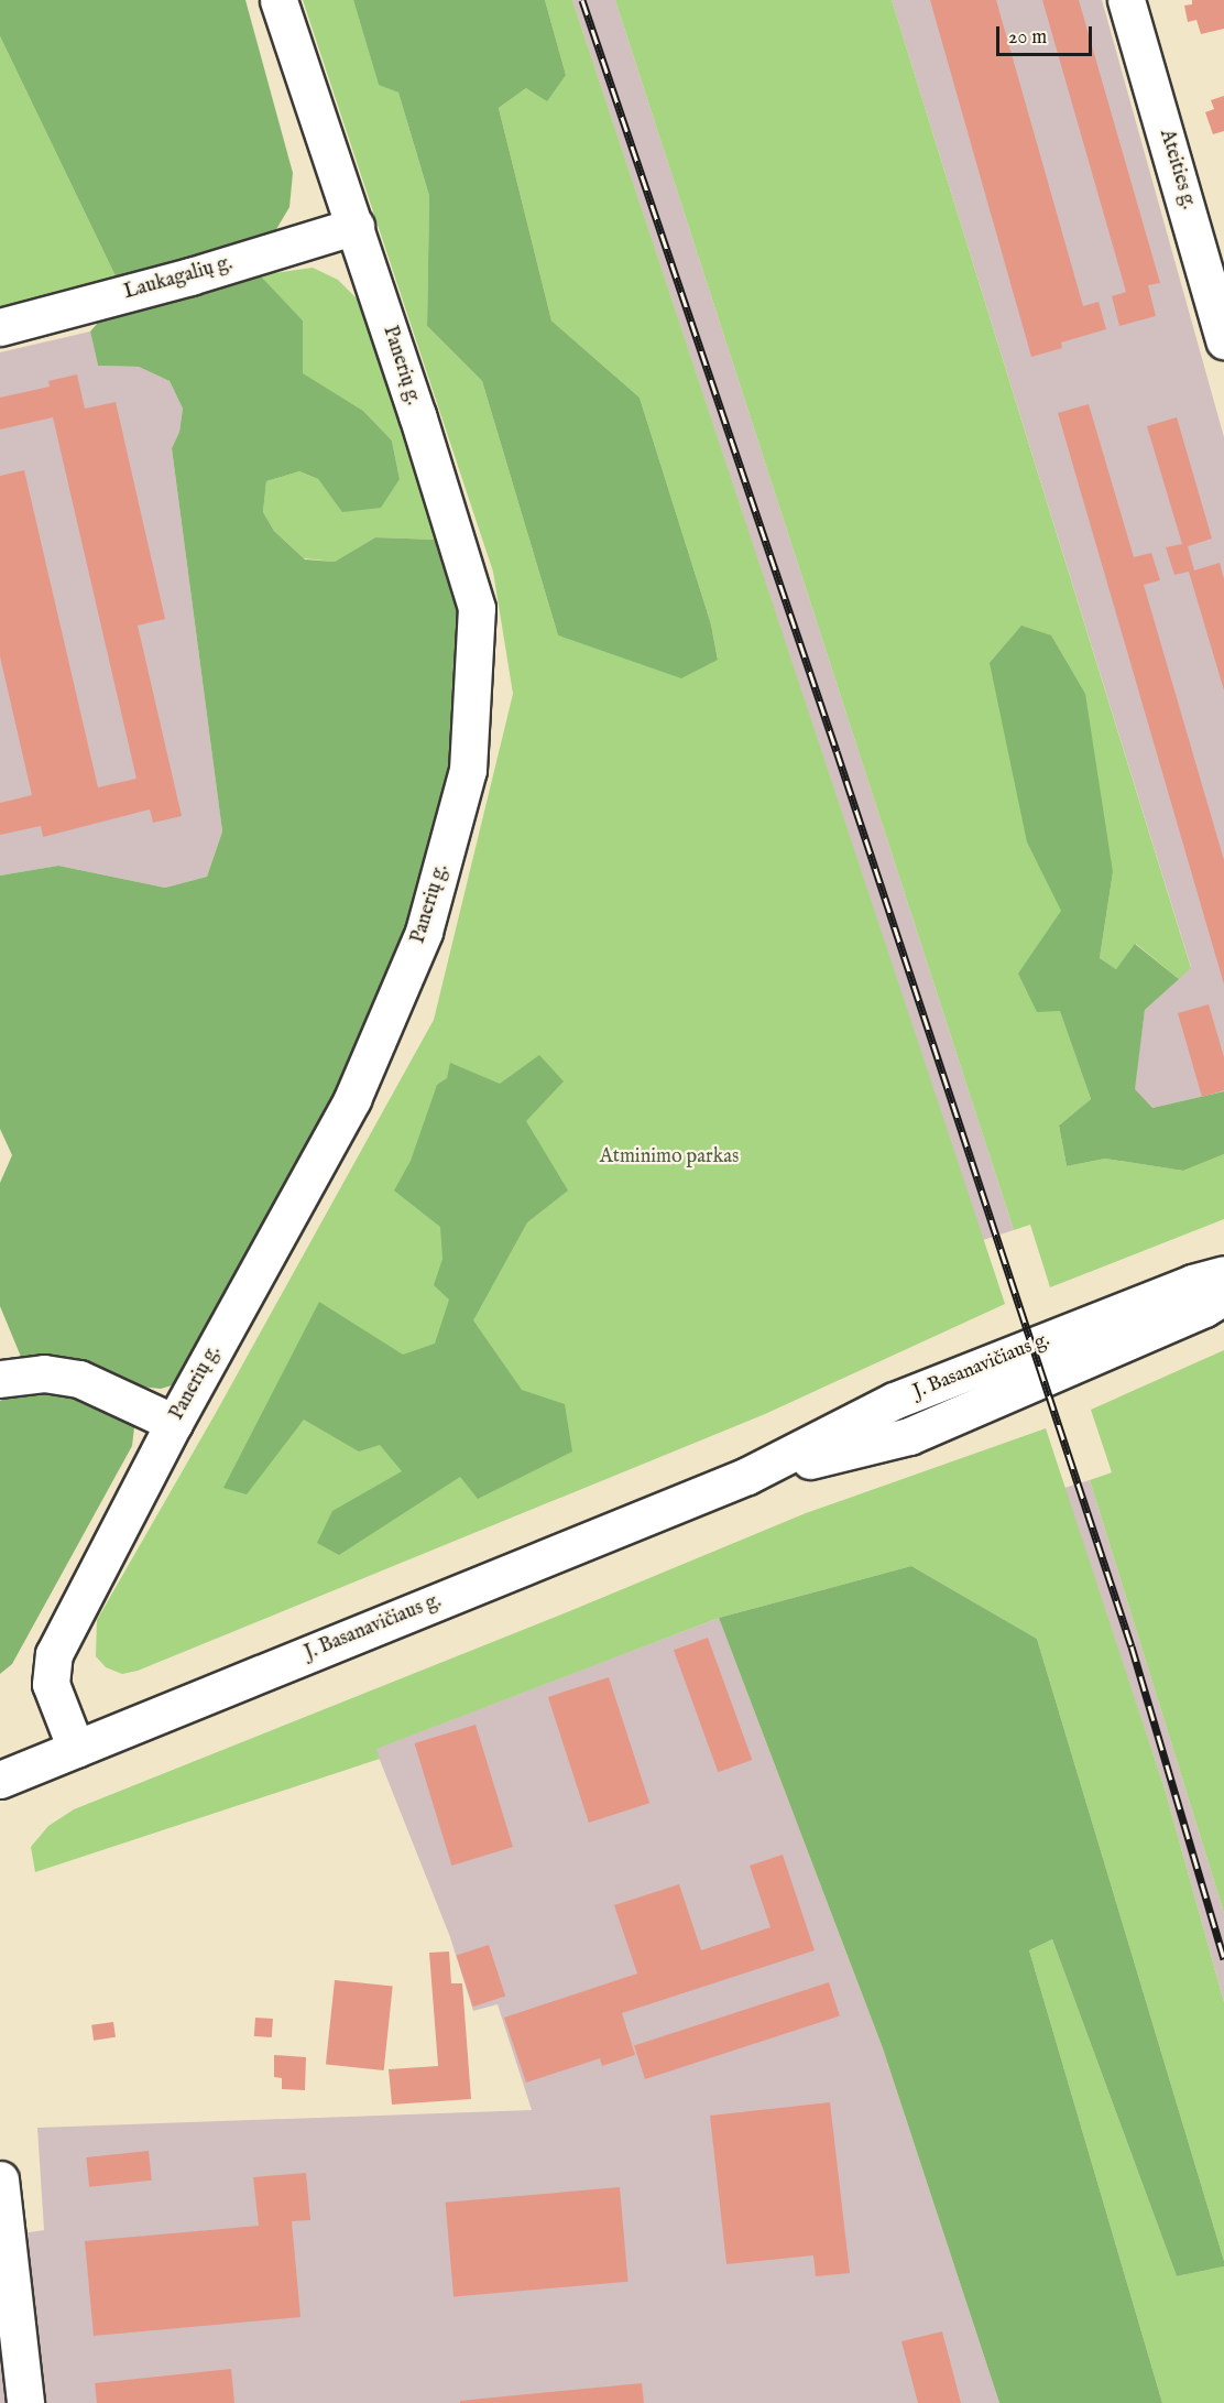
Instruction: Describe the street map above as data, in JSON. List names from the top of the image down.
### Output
{
  "streets": {
    "street": [
      "Ateities g.",
      "Laukagalių g.",
      "Panerių g.",
      "J. Basanavičiaus g."
    ]
  },
  "crossings": [
    ["Laukagalių g.", "Panerių g."],
    ["Panerių g.", "J. Basanavičiaus g."]
  ],
  "parks": ["Atminimo parkas"],
  "scale_bar": "20 m"
}
